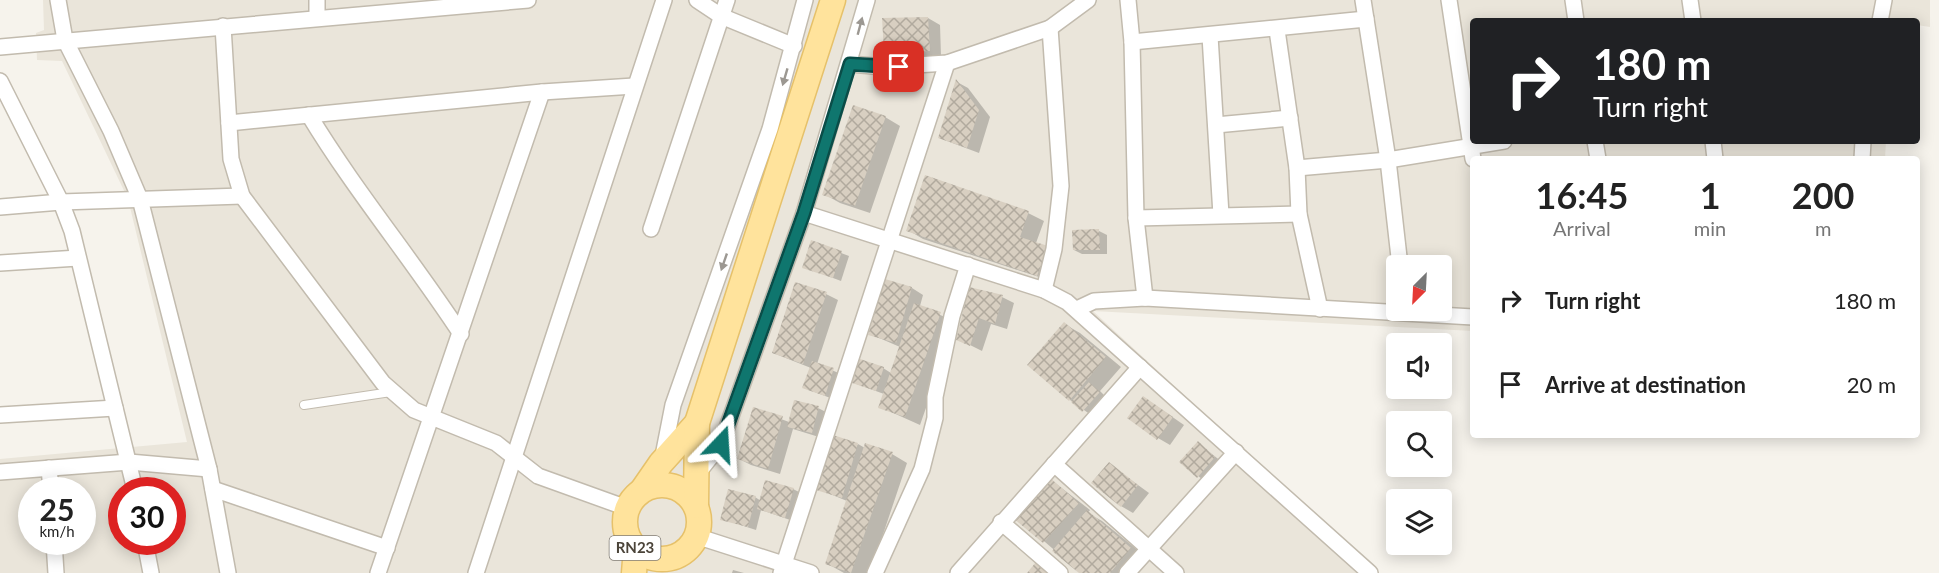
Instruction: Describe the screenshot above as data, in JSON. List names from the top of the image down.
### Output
{
  "streets": {
    "main road": ["RN23"]
  },
  "north": "bottom left",
  "page": {
    "turn": ["180 m", "Turn right"],
    "eta": [
      "16:45",
      "Arrival",
      "1",
      "min",
      "200",
      "m"
    ],
    "list": [
      {
        "name": "Turn right",
        "value": "180 m"
      },
      {
        "name": "Arrive at destination",
        "value": "20 m"
      }
    ],
    "speed": "25 km/h",
    "limit": "30"
  }
}
